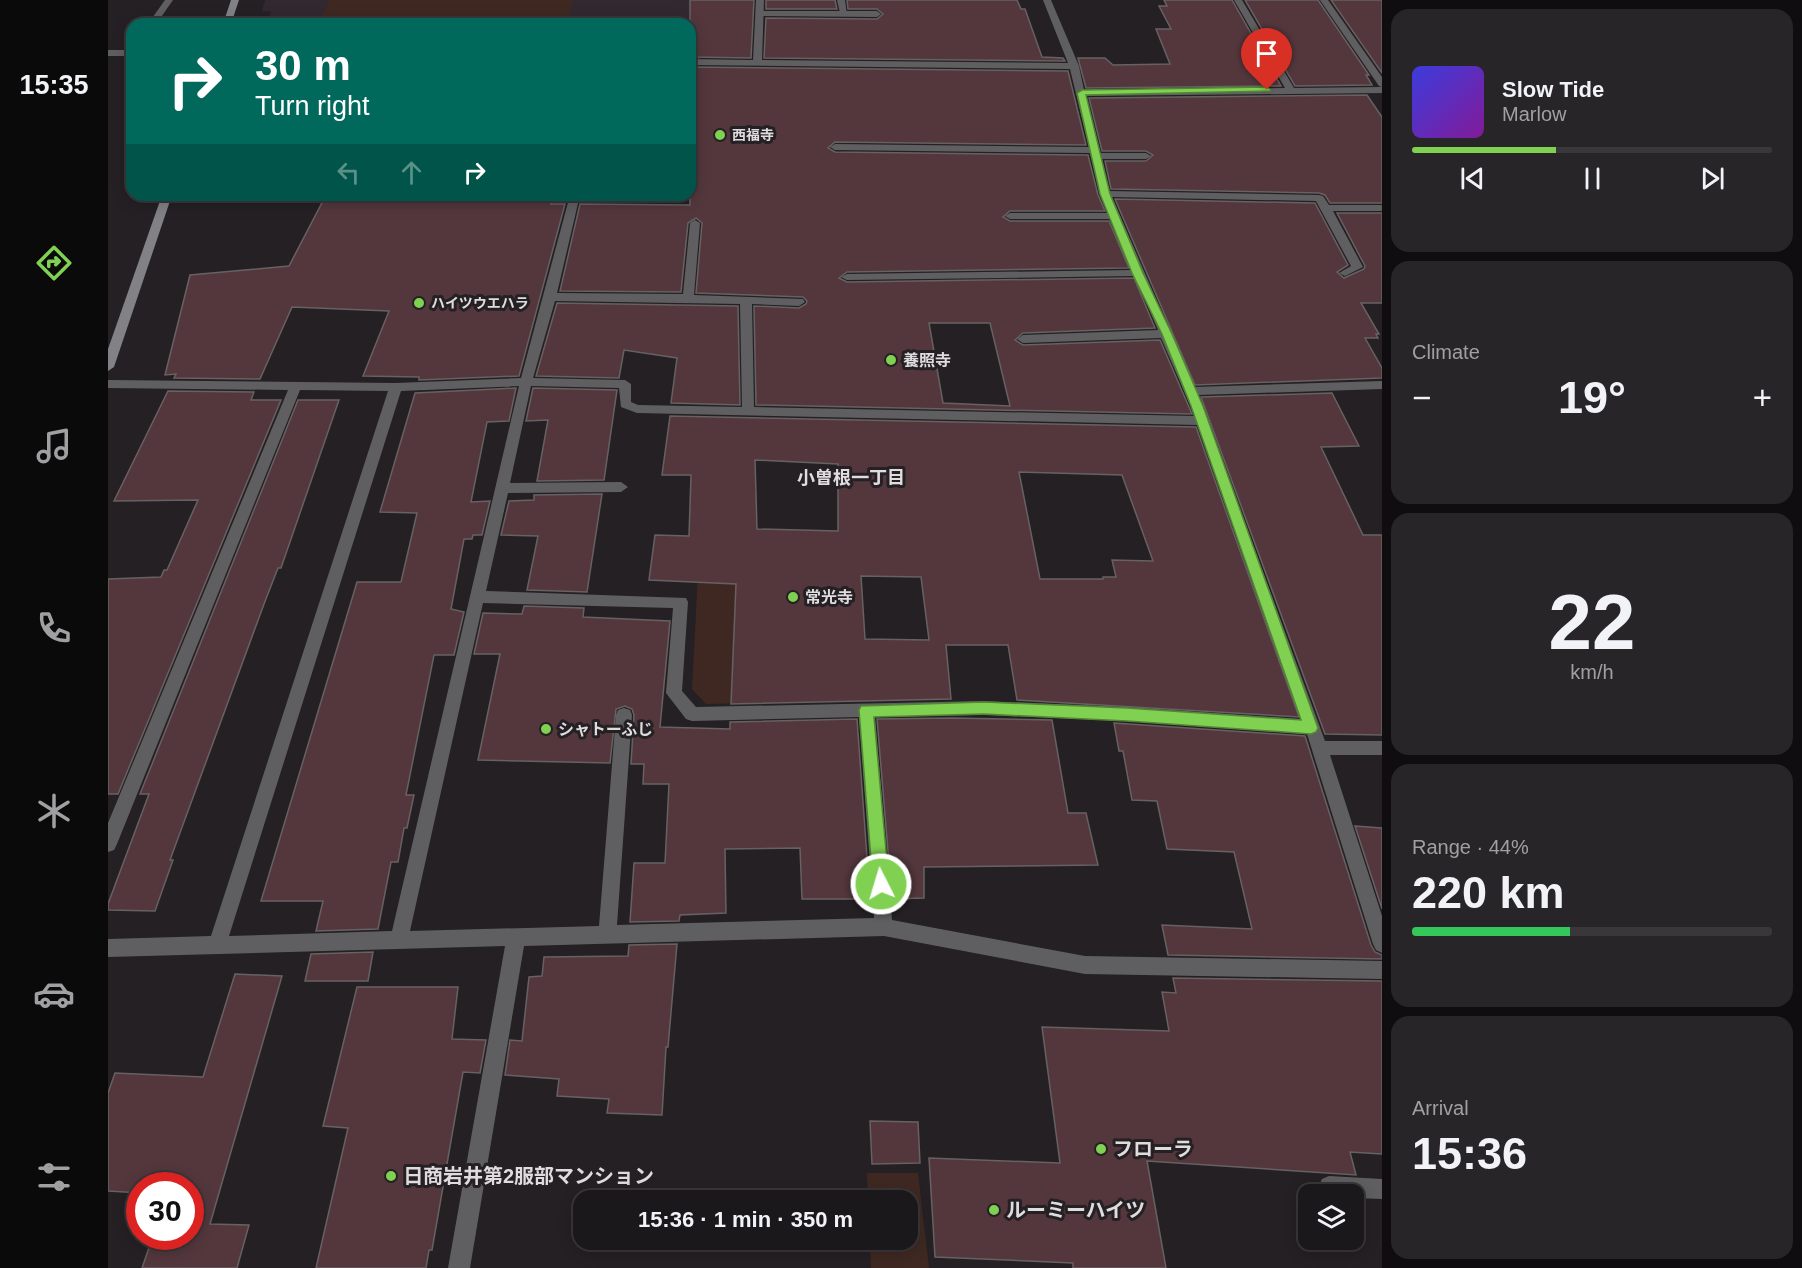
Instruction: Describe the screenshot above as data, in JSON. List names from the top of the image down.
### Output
{
  "districts": ["小曽根一丁目"],
  "places": [
    "西福寺",
    "ハイツウエハラ",
    "養照寺",
    "常光寺",
    "シャトーふじ",
    "フローラ",
    "日商岩井第2服部マンション",
    "ルーミーハイツ"
  ],
  "page": {
    "tabs": "15:35",
    "turn": ["30 m", "Turn right"],
    "song": ["Slow Tide", "Marlow"],
    "tile": [
      "Climate",
      ["22", "km/h"],
      ["Range · 44%", "220 km"],
      ["Arrival", "15:36"]
    ],
    "heat": ["−", "19°", "+"],
    "limit": "30",
    "trip": "15:36 · 1 min · 350 m"
  }
}
